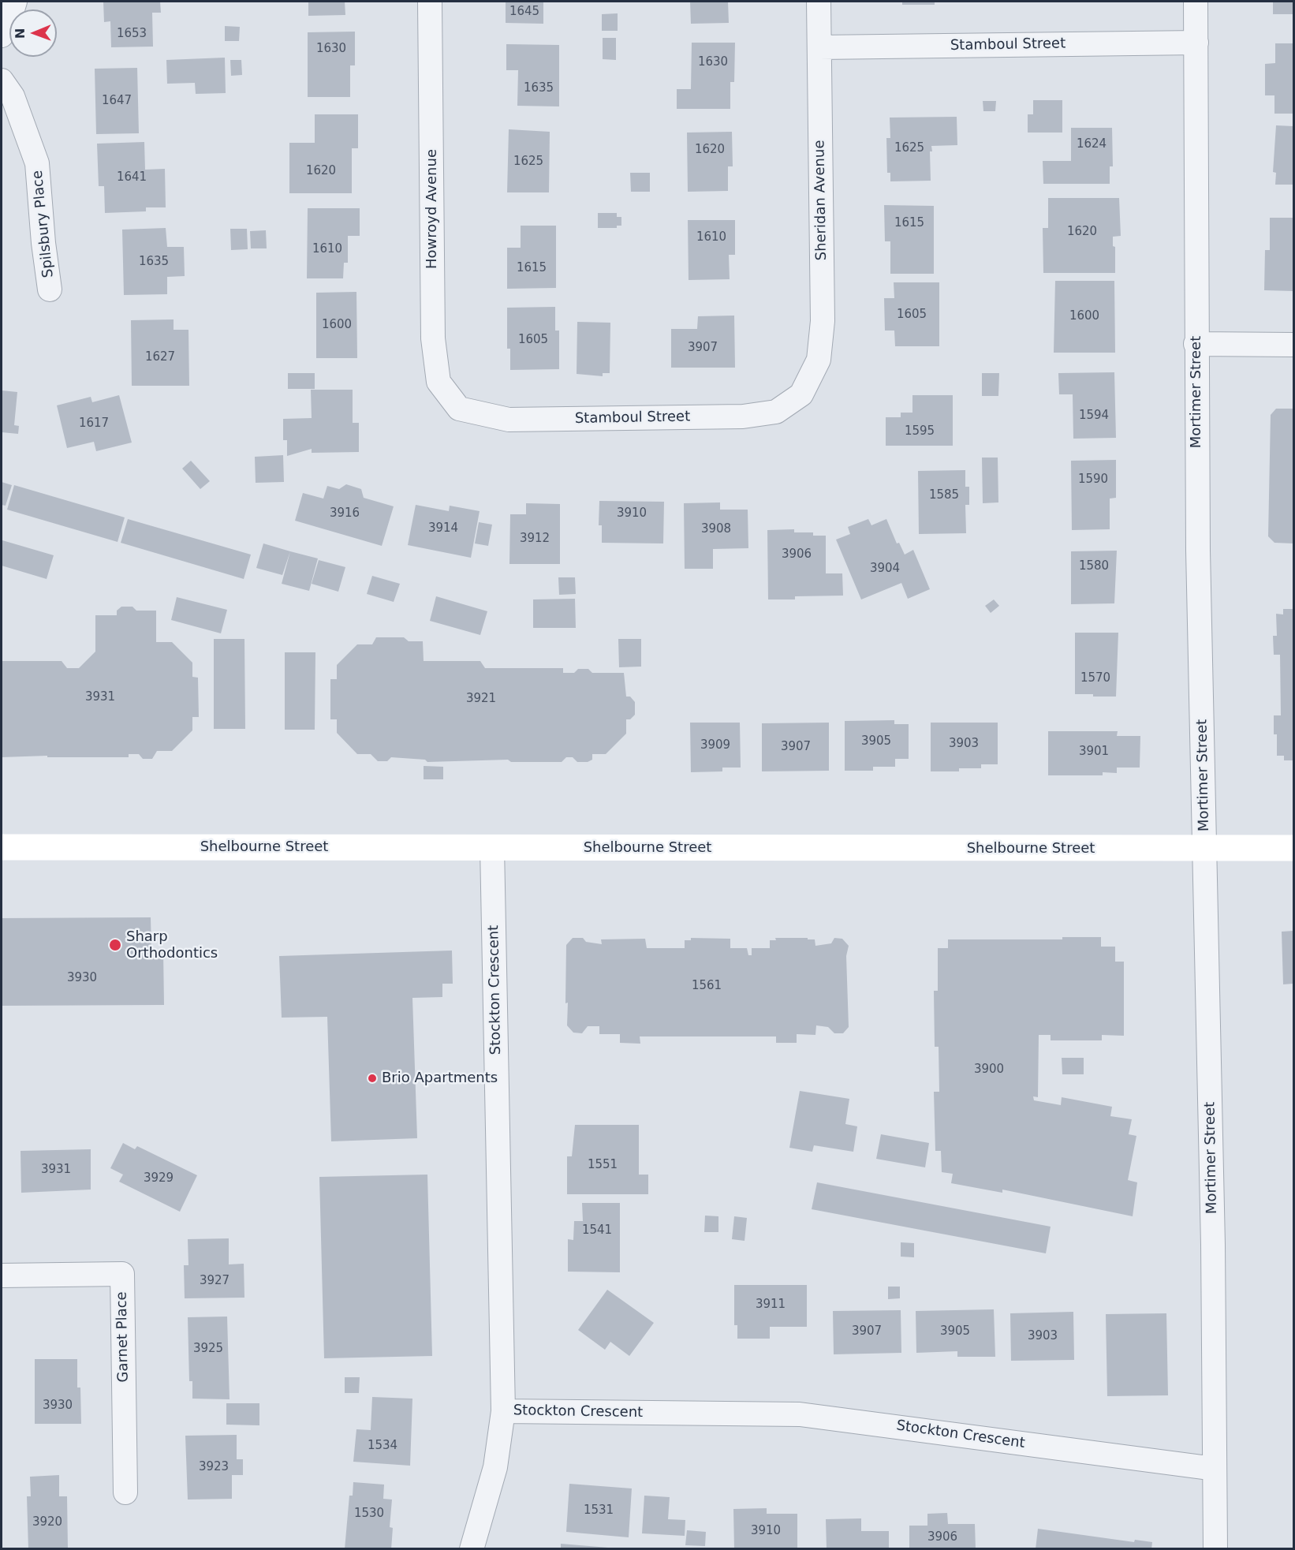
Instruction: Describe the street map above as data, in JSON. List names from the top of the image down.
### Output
{
  "streets": {
    "main road": ["Shelbourne Street"],
    "street": [
      "Stamboul Street",
      "Sheridan Avenue",
      "Howroyd Avenue",
      "Spilsbury Place",
      "Mortimer Street",
      "Stockton Crescent",
      "Garnet Place"
    ]
  },
  "crossings": [
    ["Stamboul Street", "Sheridan Avenue"],
    ["Stamboul Street", "Howroyd Avenue"],
    ["Stamboul Street", "Mortimer Street"],
    ["Mortimer Street", "Shelbourne Street"],
    ["Mortimer Street", "Stockton Crescent"],
    ["Shelbourne Street", "Stockton Crescent"]
  ],
  "places": ["Sharp Orthodontics", "Brio Apartments"],
  "house_numbers": [
    "1645",
    "1653",
    "1630",
    "1630",
    "1635",
    "1647",
    "1624",
    "1625",
    "1620",
    "1625",
    "1620",
    "1641",
    "1615",
    "1620",
    "1610",
    "1610",
    "1635",
    "1615",
    "1605",
    "1600",
    "1600",
    "1605",
    "3907",
    "1627",
    "1594",
    "1617",
    "1595",
    "1590",
    "1585",
    "3916",
    "3910",
    "3914",
    "3908",
    "3912",
    "3906",
    "1580",
    "3904",
    "1570",
    "3931",
    "3921",
    "3905",
    "3903",
    "3909",
    "3907",
    "3901",
    "3930",
    "1561",
    "3900",
    "1551",
    "3931",
    "3929",
    "1541",
    "3927",
    "3911",
    "3907",
    "3905",
    "3903",
    "3925",
    "3930",
    "1534",
    "3923",
    "1531",
    "1530",
    "3920",
    "3910",
    "3906"
  ],
  "north": "left"
}
